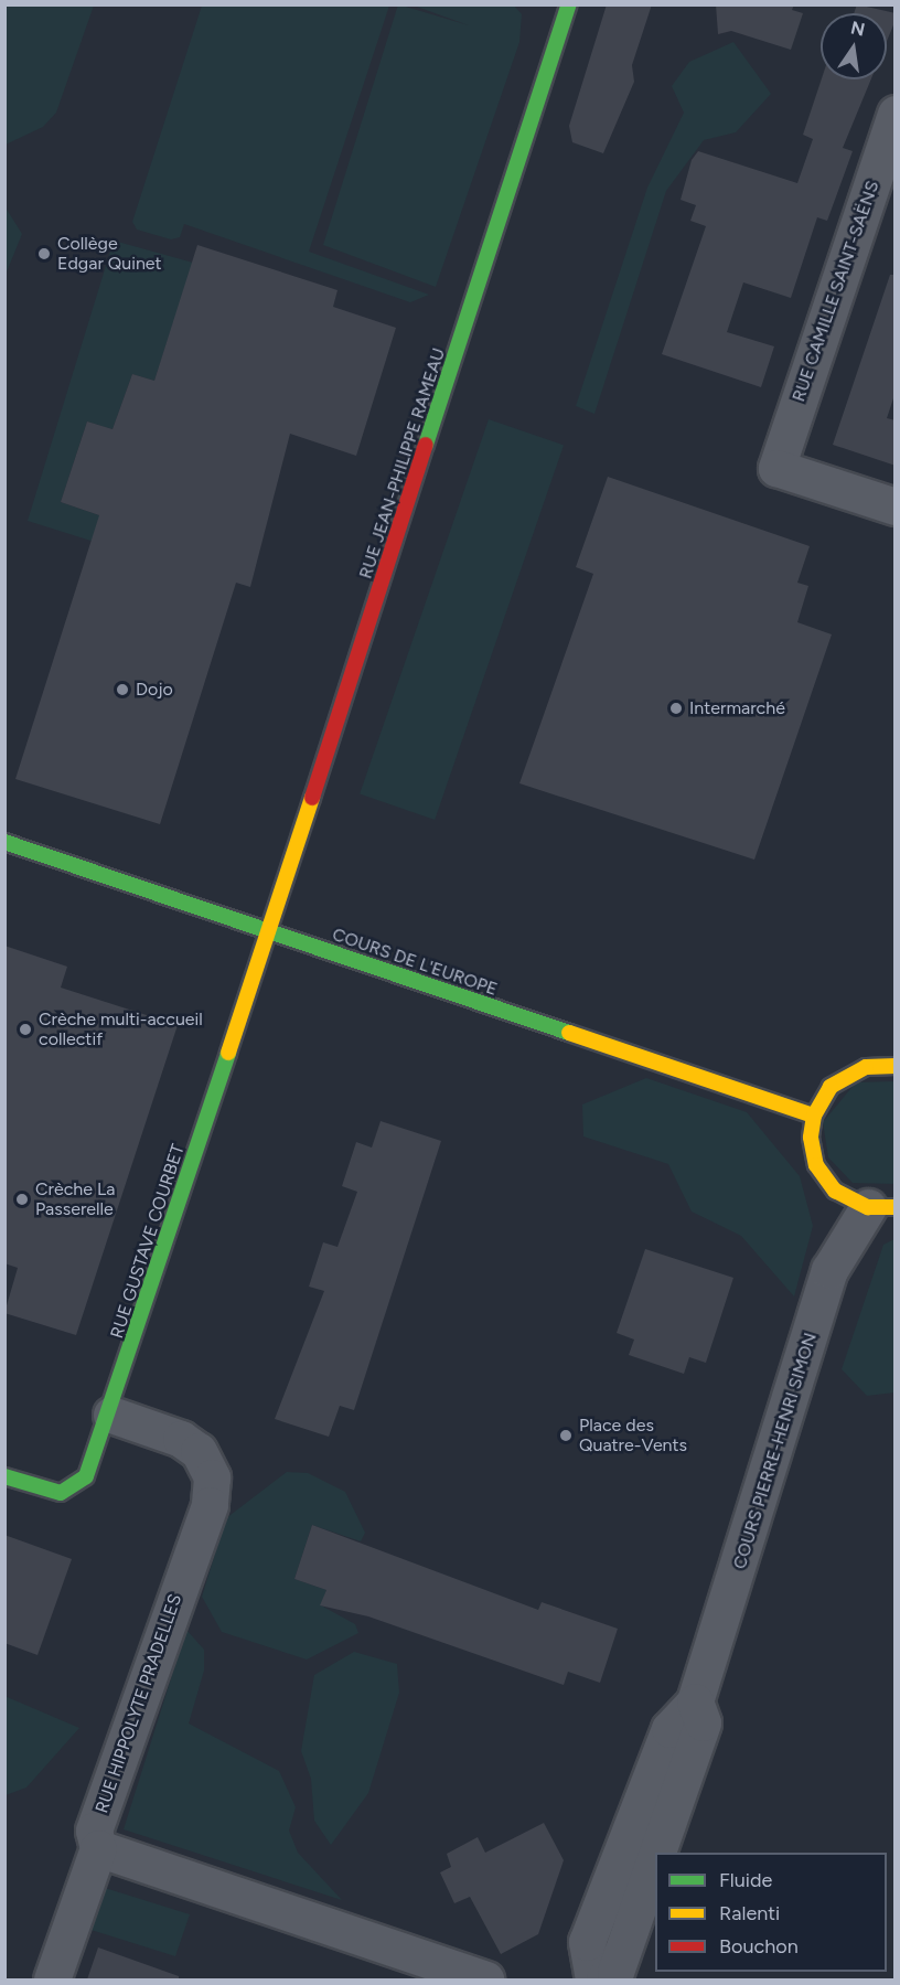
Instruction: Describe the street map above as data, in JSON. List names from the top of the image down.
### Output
{
  "streets": {
    "street": [
      "RUE CAMILLE SAINT-SAËNS",
      "RUE JEAN-PHILIPPE RAMEAU",
      "COURS DE L'EUROPE",
      "RUE GUSTAVE COURBET",
      "COURS PIERRE-HENRI SIMON",
      "RUE HIPPOLYTE PRADELLES"
    ]
  },
  "crossings": [
    ["RUE JEAN-PHILIPPE RAMEAU", "COURS DE L'EUROPE"],
    ["RUE JEAN-PHILIPPE RAMEAU", "RUE GUSTAVE COURBET"],
    ["COURS DE L'EUROPE", "RUE GUSTAVE COURBET"],
    ["RUE GUSTAVE COURBET", "RUE HIPPOLYTE PRADELLES"]
  ],
  "places": [
    "Collège Edgar Quinet",
    "Dojo",
    "Intermarché",
    "Crèche multi-accueil collectif",
    "Crèche La Passerelle",
    "Place des Quatre-Vents"
  ],
  "legend": ["Fluide", "Ralenti", "Bouchon"],
  "north": "top"
}
